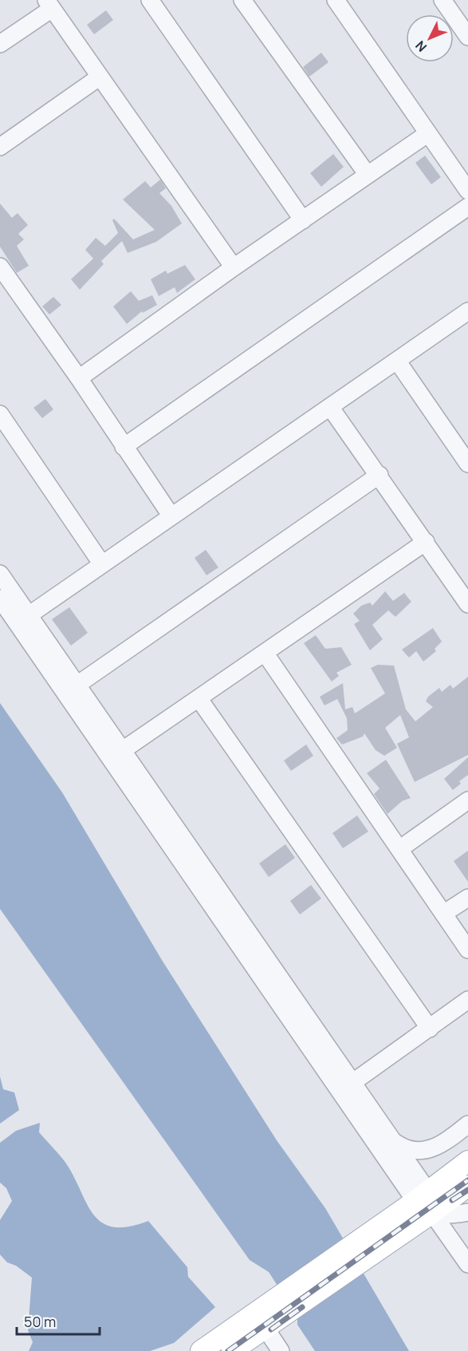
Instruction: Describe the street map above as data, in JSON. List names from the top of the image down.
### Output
{
  "scale_bar": "50 m",
  "north": "bottom left"
}
